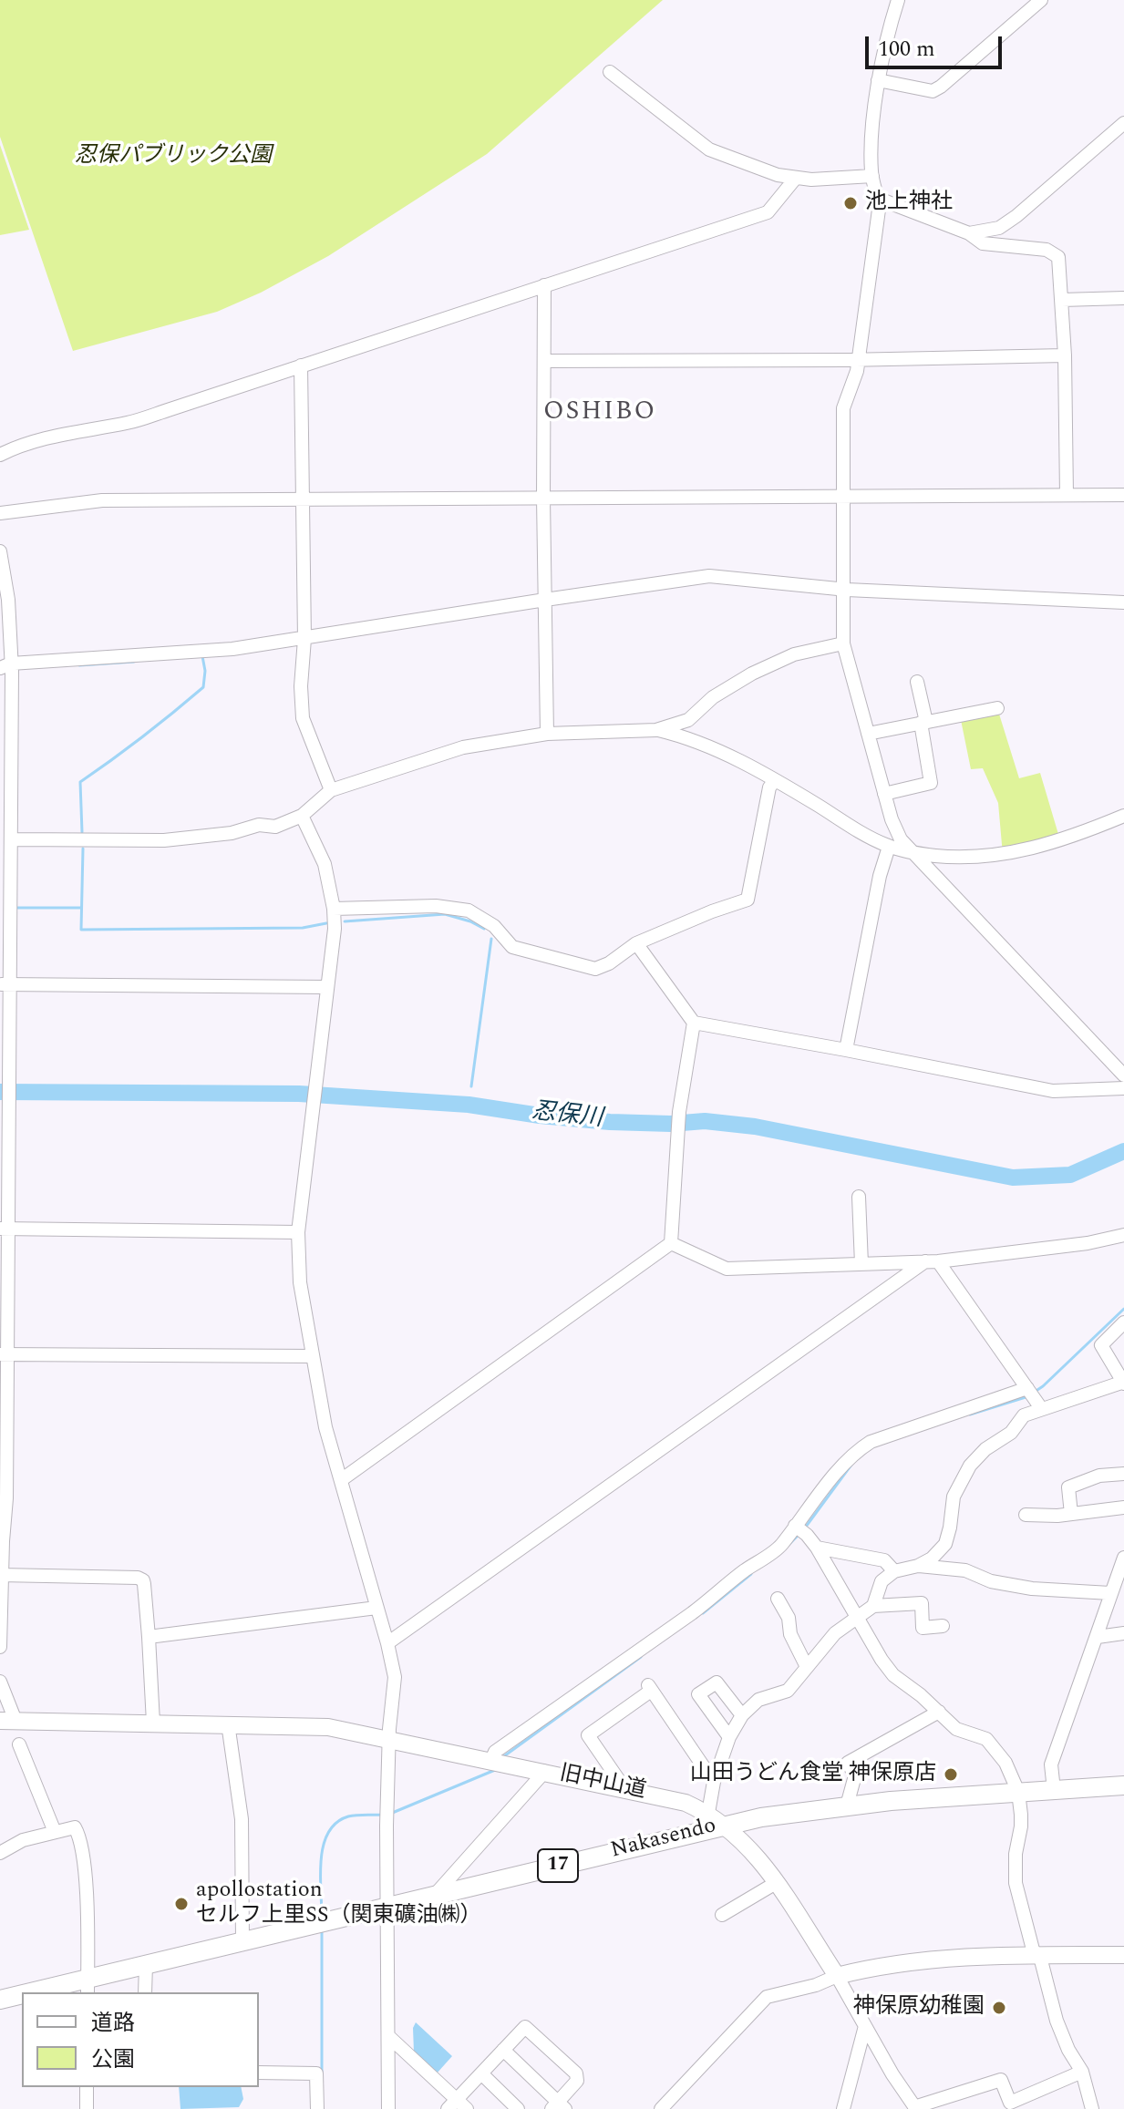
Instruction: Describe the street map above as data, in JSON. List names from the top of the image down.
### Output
{
  "streets": {
    "highway": ["Nakasendo", "17"],
    "main road": ["旧中山道"]
  },
  "crossings": [
    ["旧中山道", "Nakasendo"]
  ],
  "districts": ["OSHIBO"],
  "water": ["忍保川"],
  "parks": ["忍保パブリック公園"],
  "places": [
    "池上神社",
    "山田うどん食堂 神保原店",
    "apollostation セルフ上里SS（関東礦油㈱）",
    "神保原幼稚園"
  ],
  "legend": ["道路", "公園"],
  "scale_bar": "100 m"
}
